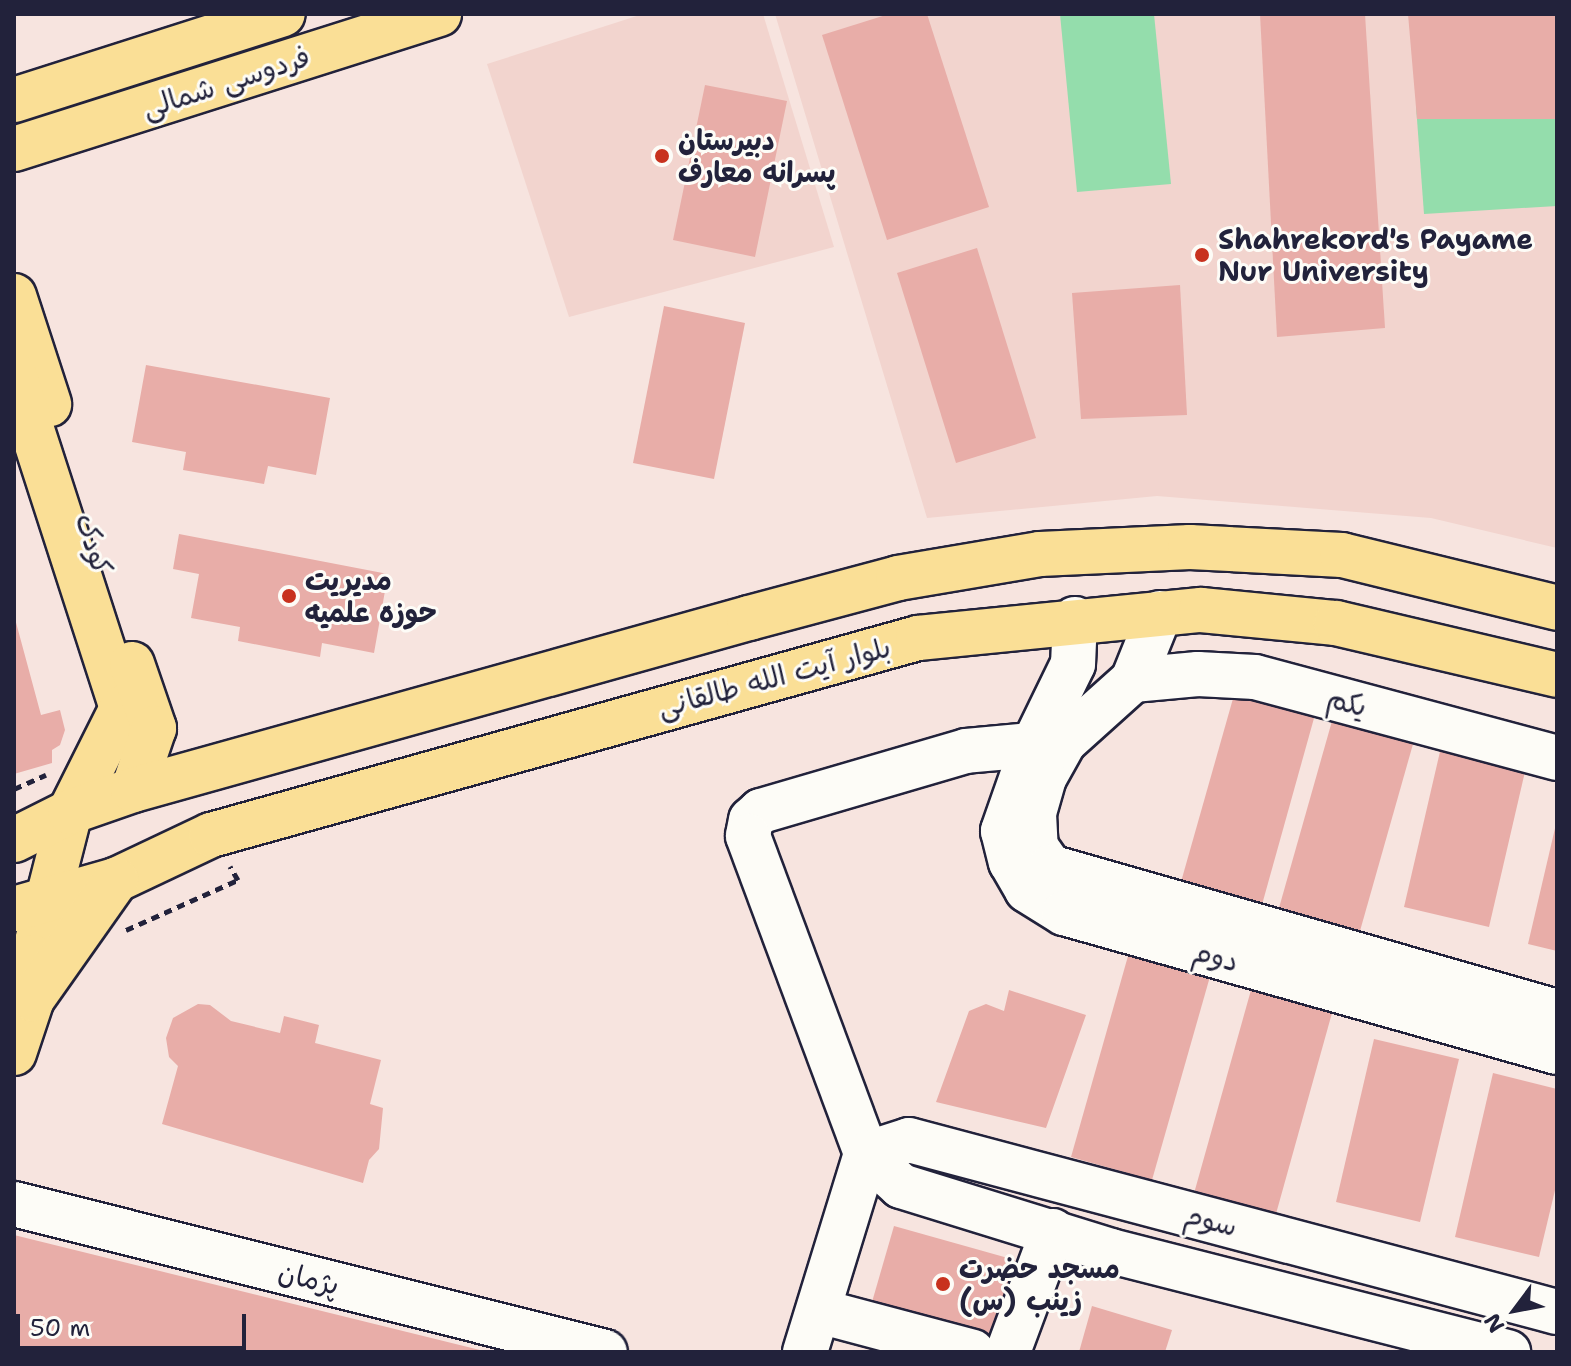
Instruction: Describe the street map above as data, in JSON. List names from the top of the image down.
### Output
{
  "streets": {
    "main road": ["فردوسی شمالی", "کودک", "بلوار آیت الله طالقانی"],
    "street": [
      "یکم",
      "دوم",
      "سوم",
      "پژمان"
    ]
  },
  "crossings": [
    ["کودک", "بلوار آیت الله طالقانی"]
  ],
  "places": [
    "دبیرستان پسرانه معارف",
    "Shahrekord's Payame Nur University",
    "مدیریت حوزه علمیه",
    "مسجد حضرت زینب (س)"
  ],
  "scale_bar": "50 m",
  "north": "bottom left"
}
